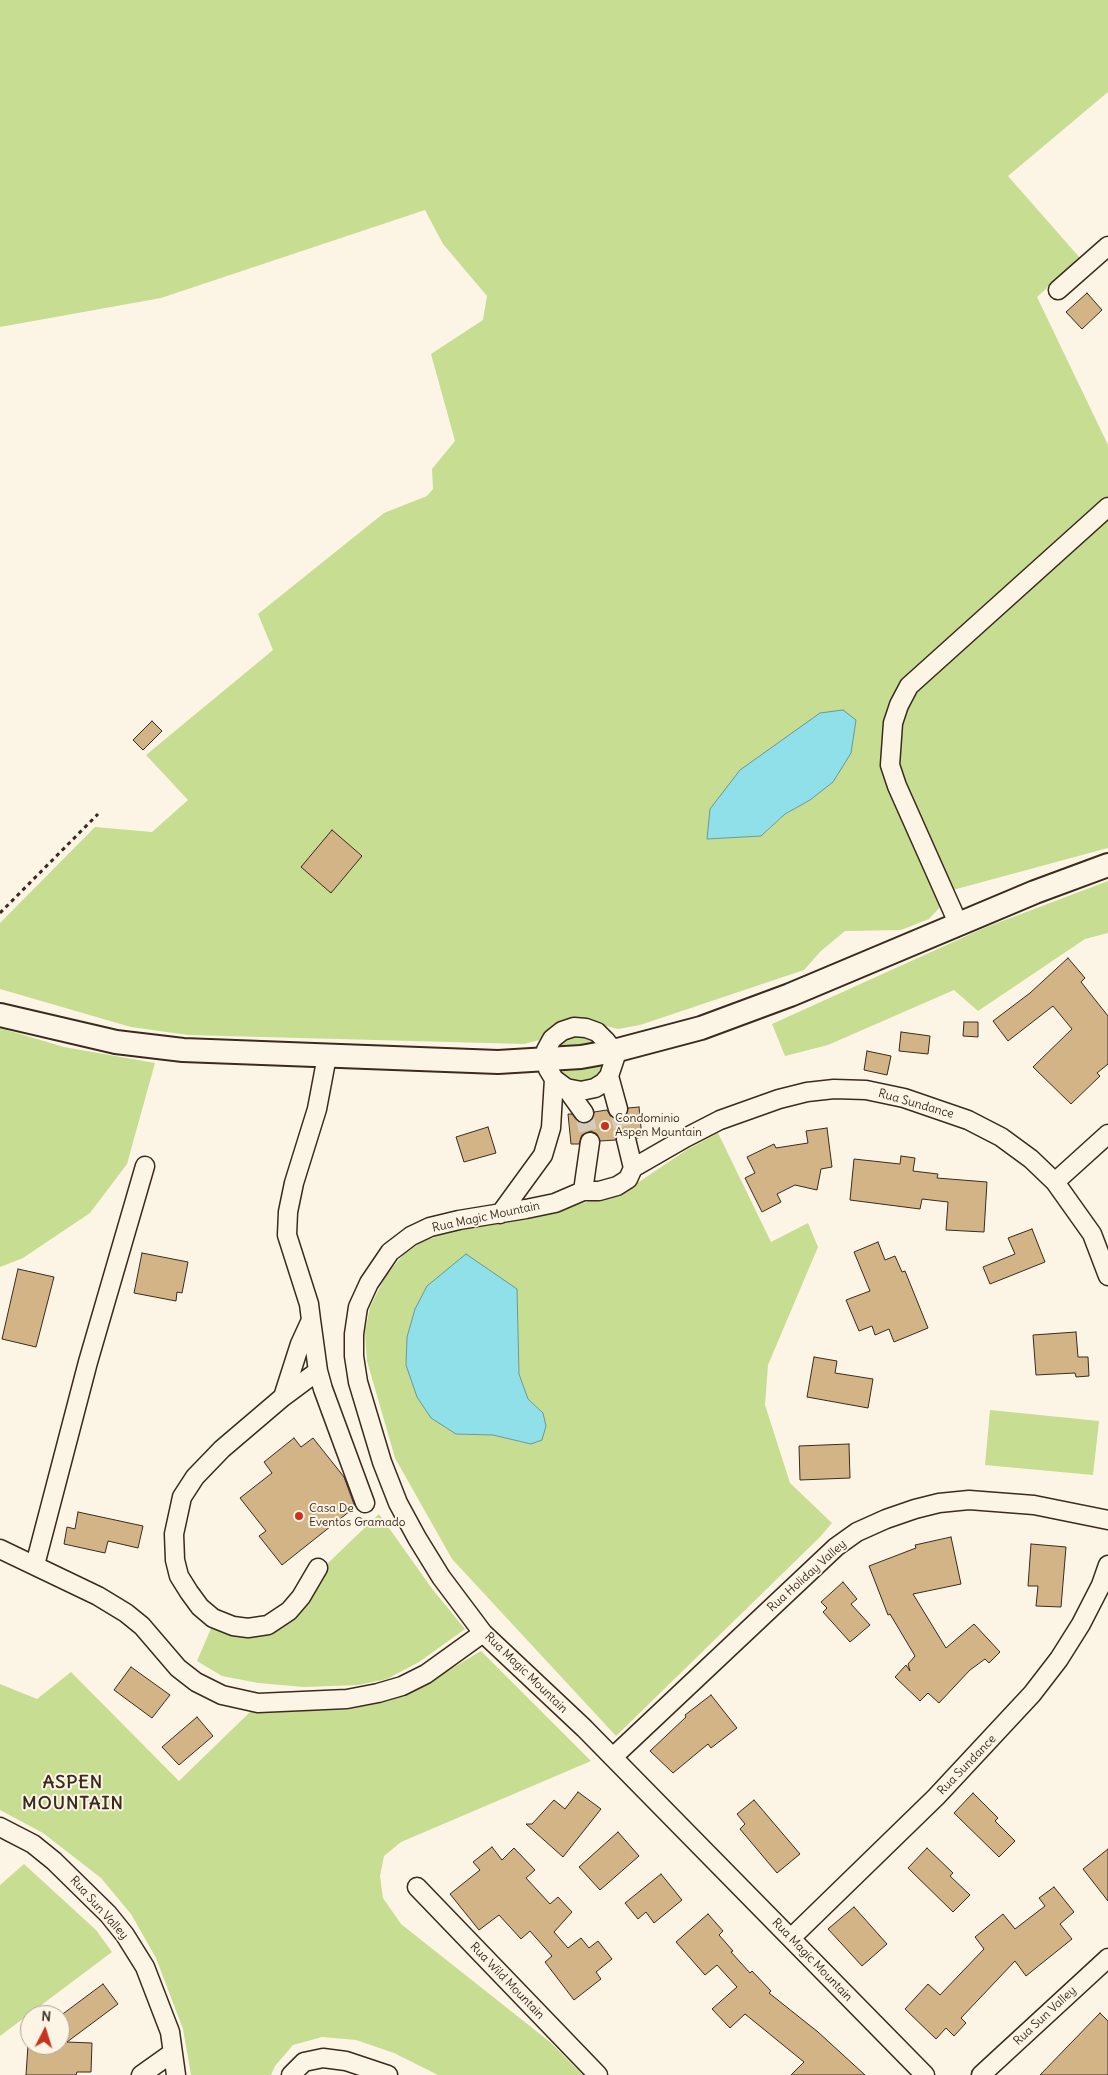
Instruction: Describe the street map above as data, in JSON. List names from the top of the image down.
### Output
{
  "streets": {
    "street": [
      "Rua Sundance",
      "Rua Magic Mountain",
      "Rua Holiday Valley",
      "Rua Sun Valley",
      "Rua Wild Mountain"
    ]
  },
  "crossings": [
    ["Rua Sundance", "Rua Magic Mountain"],
    ["Rua Magic Mountain", "Rua Holiday Valley"]
  ],
  "districts": ["ASPEN MOUNTAIN"],
  "places": ["Condominio Aspen Mountain", "Casa De Eventos Gramado"],
  "north": "top"
}
